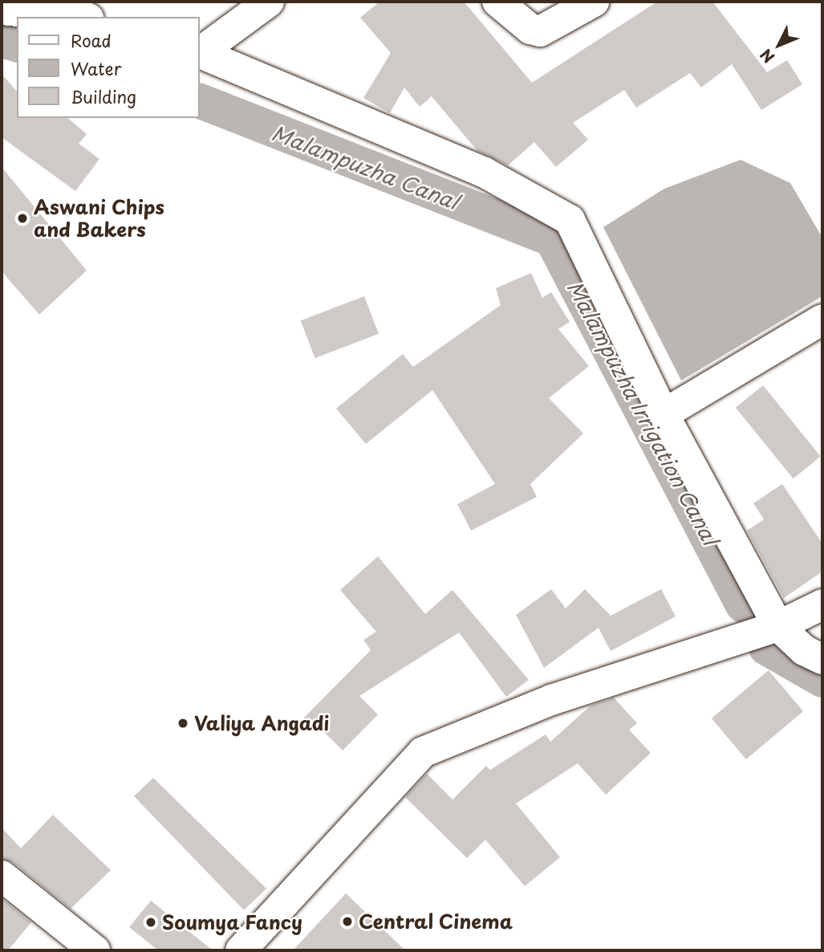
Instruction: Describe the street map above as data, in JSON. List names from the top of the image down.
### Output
{
  "water": ["Malampuzha Canal", "Malampuzha Irrigation Canal"],
  "places": [
    "Aswani Chips and Bakers",
    "Valiya Angadi",
    "Central Cinema",
    "Soumya Fancy"
  ],
  "legend": ["Road", "Water", "Building"],
  "north": "bottom left"
}
